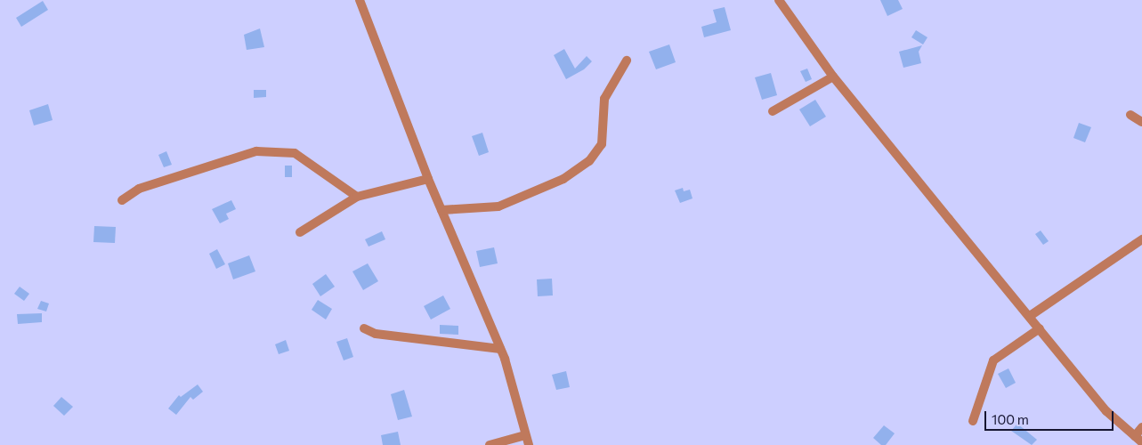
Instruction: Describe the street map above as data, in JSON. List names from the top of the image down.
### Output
{
  "scale_bar": "100 m"
}
